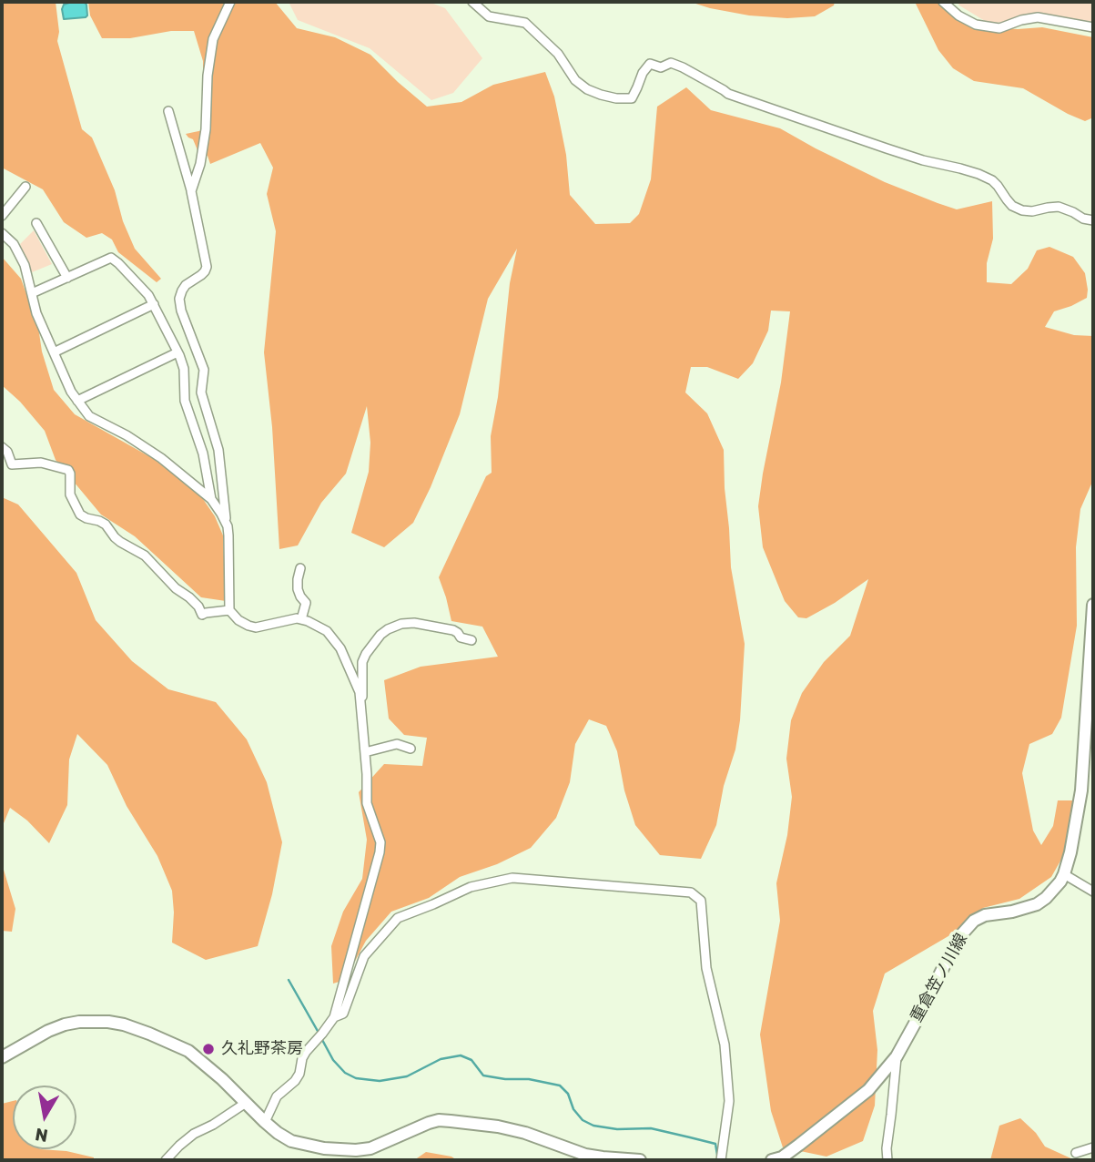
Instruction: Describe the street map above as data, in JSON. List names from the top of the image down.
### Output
{
  "streets": {
    "main road": ["重倉笠ノ川線"]
  },
  "places": ["久礼野茶房"],
  "north": "bottom"
}
